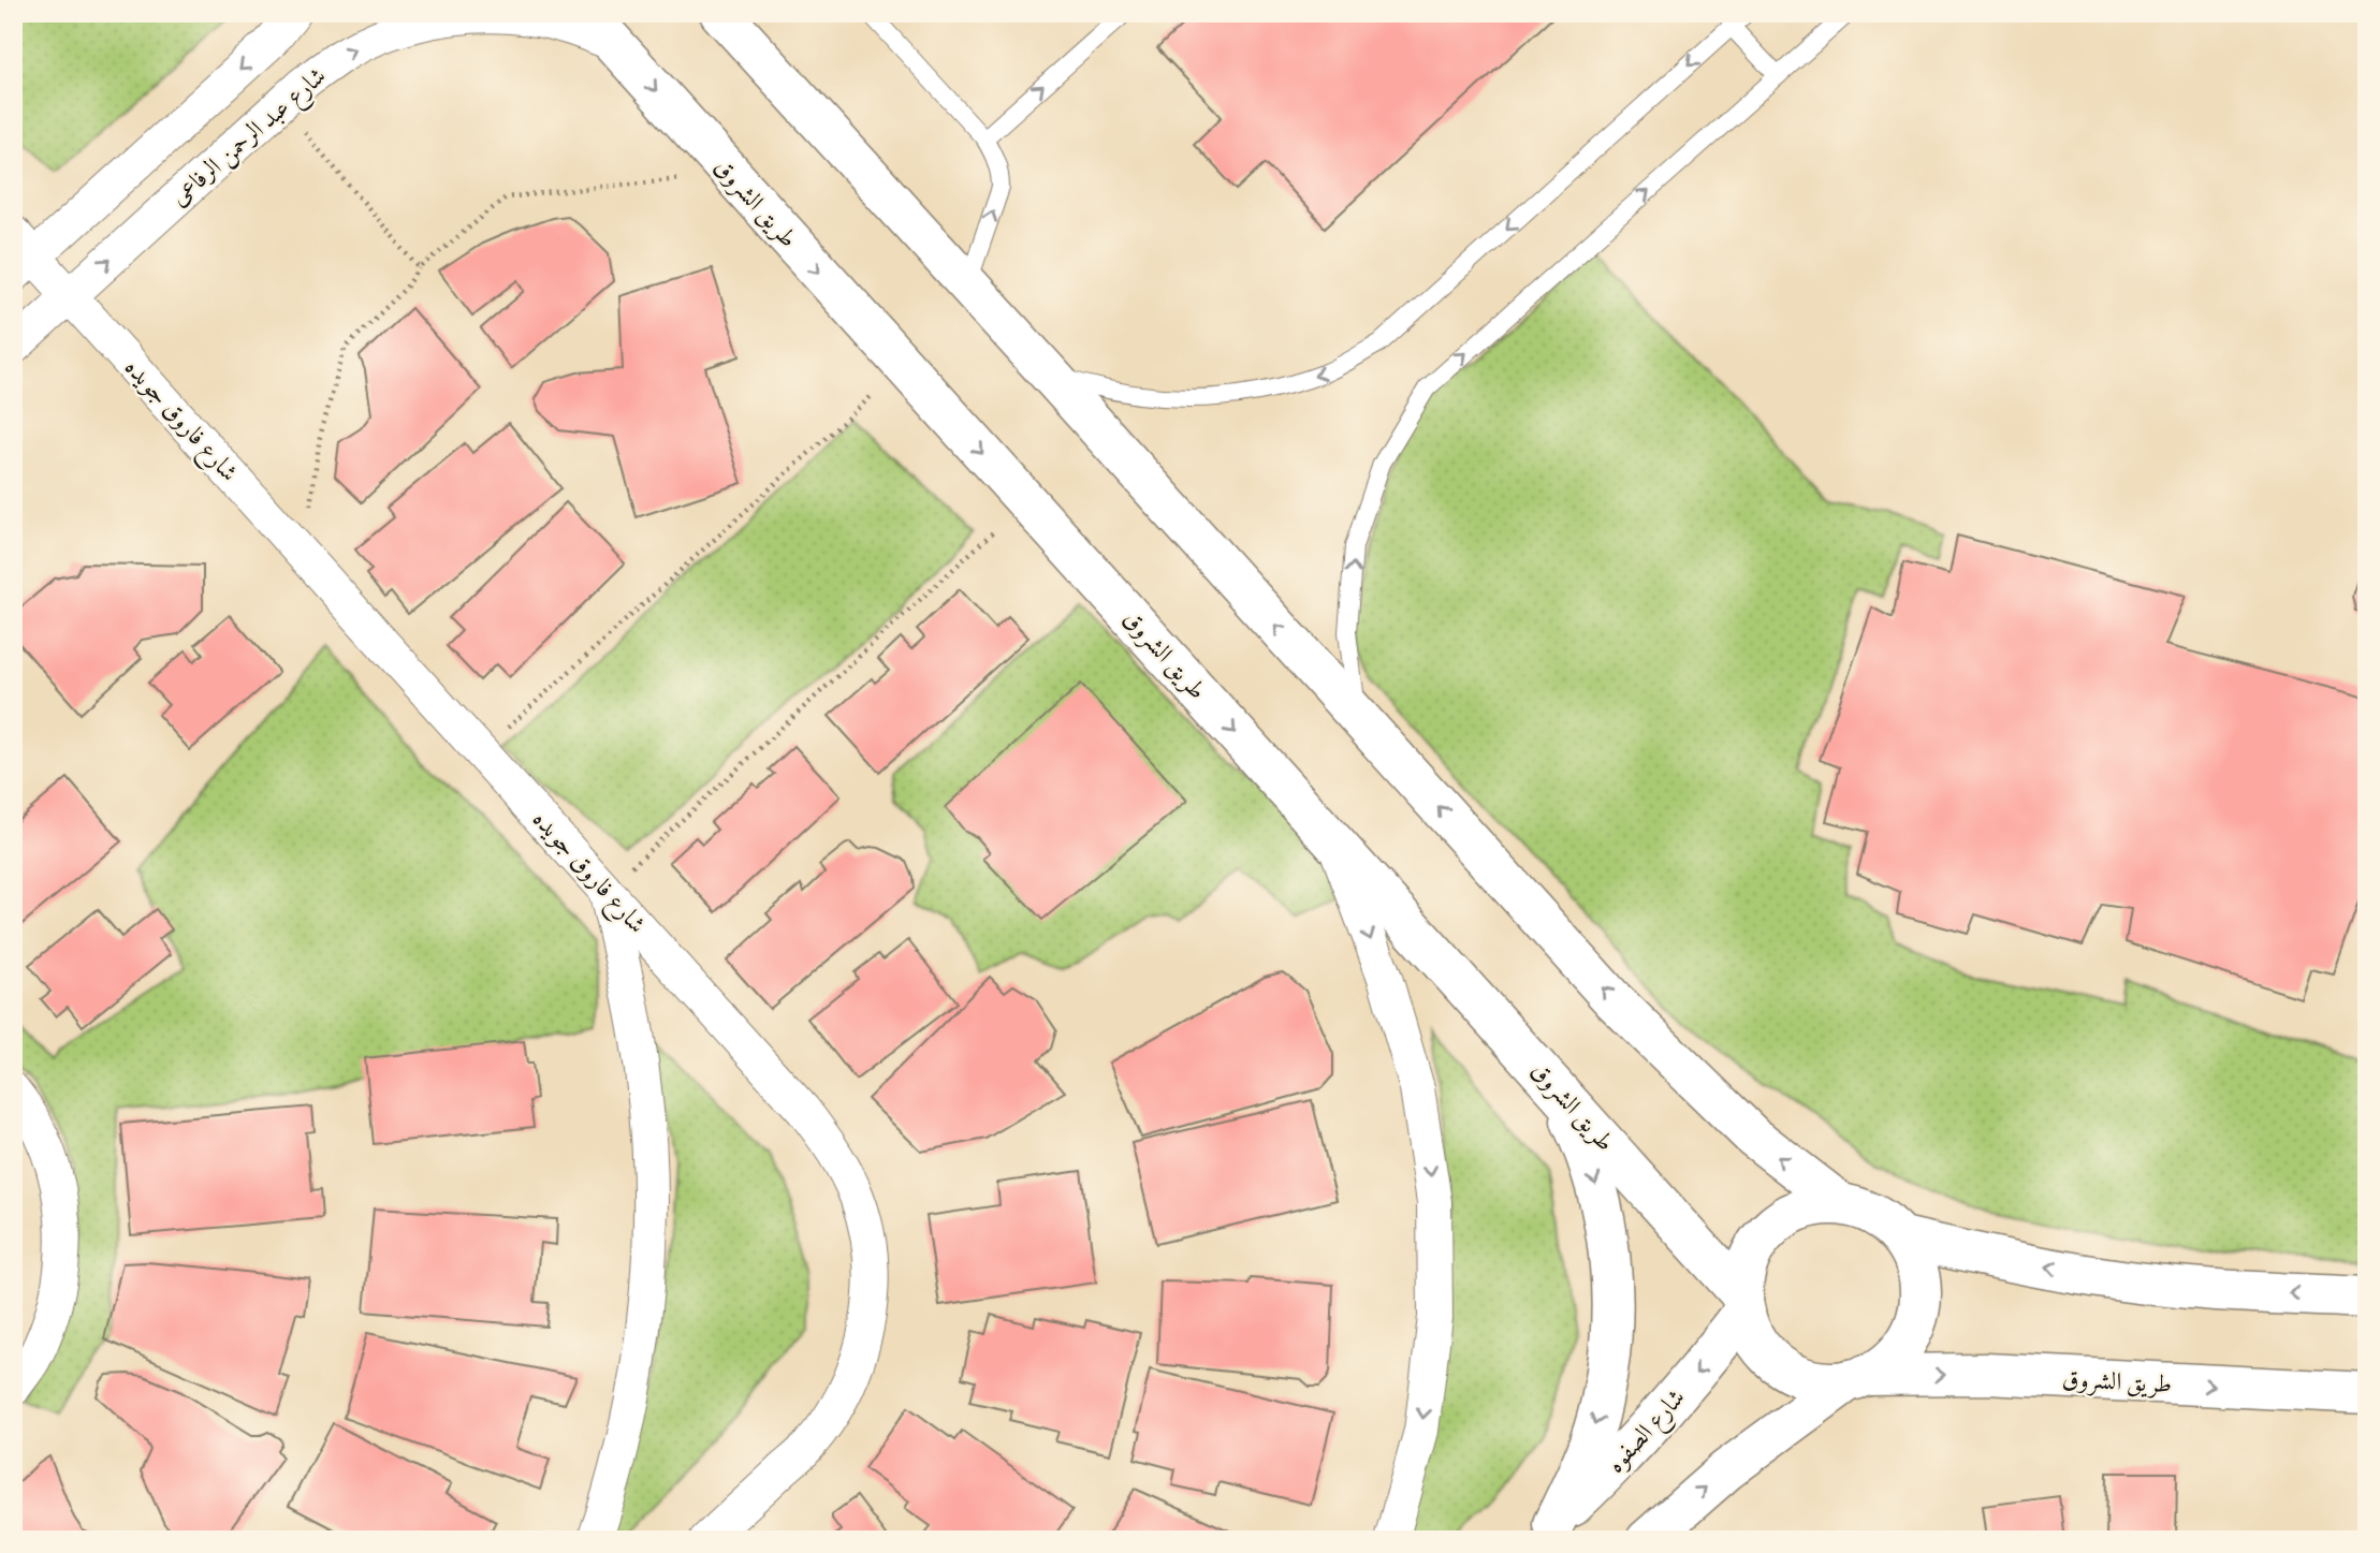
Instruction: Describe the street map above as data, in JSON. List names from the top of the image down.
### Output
{
  "streets": {
    "street": [
      "شارع عبد الرحمن الرفاعى",
      "طريق الشروق",
      "شارع فاروق جويده",
      "شارع الصفوه"
    ]
  },
  "crossings": [
    ["شارع عبد الرحمن الرفاعى", "طريق الشروق"],
    ["شارع عبد الرحمن الرفاعى", "شارع فاروق جويده"],
    ["طريق الشروق", "شارع الصفوه"]
  ]
}
